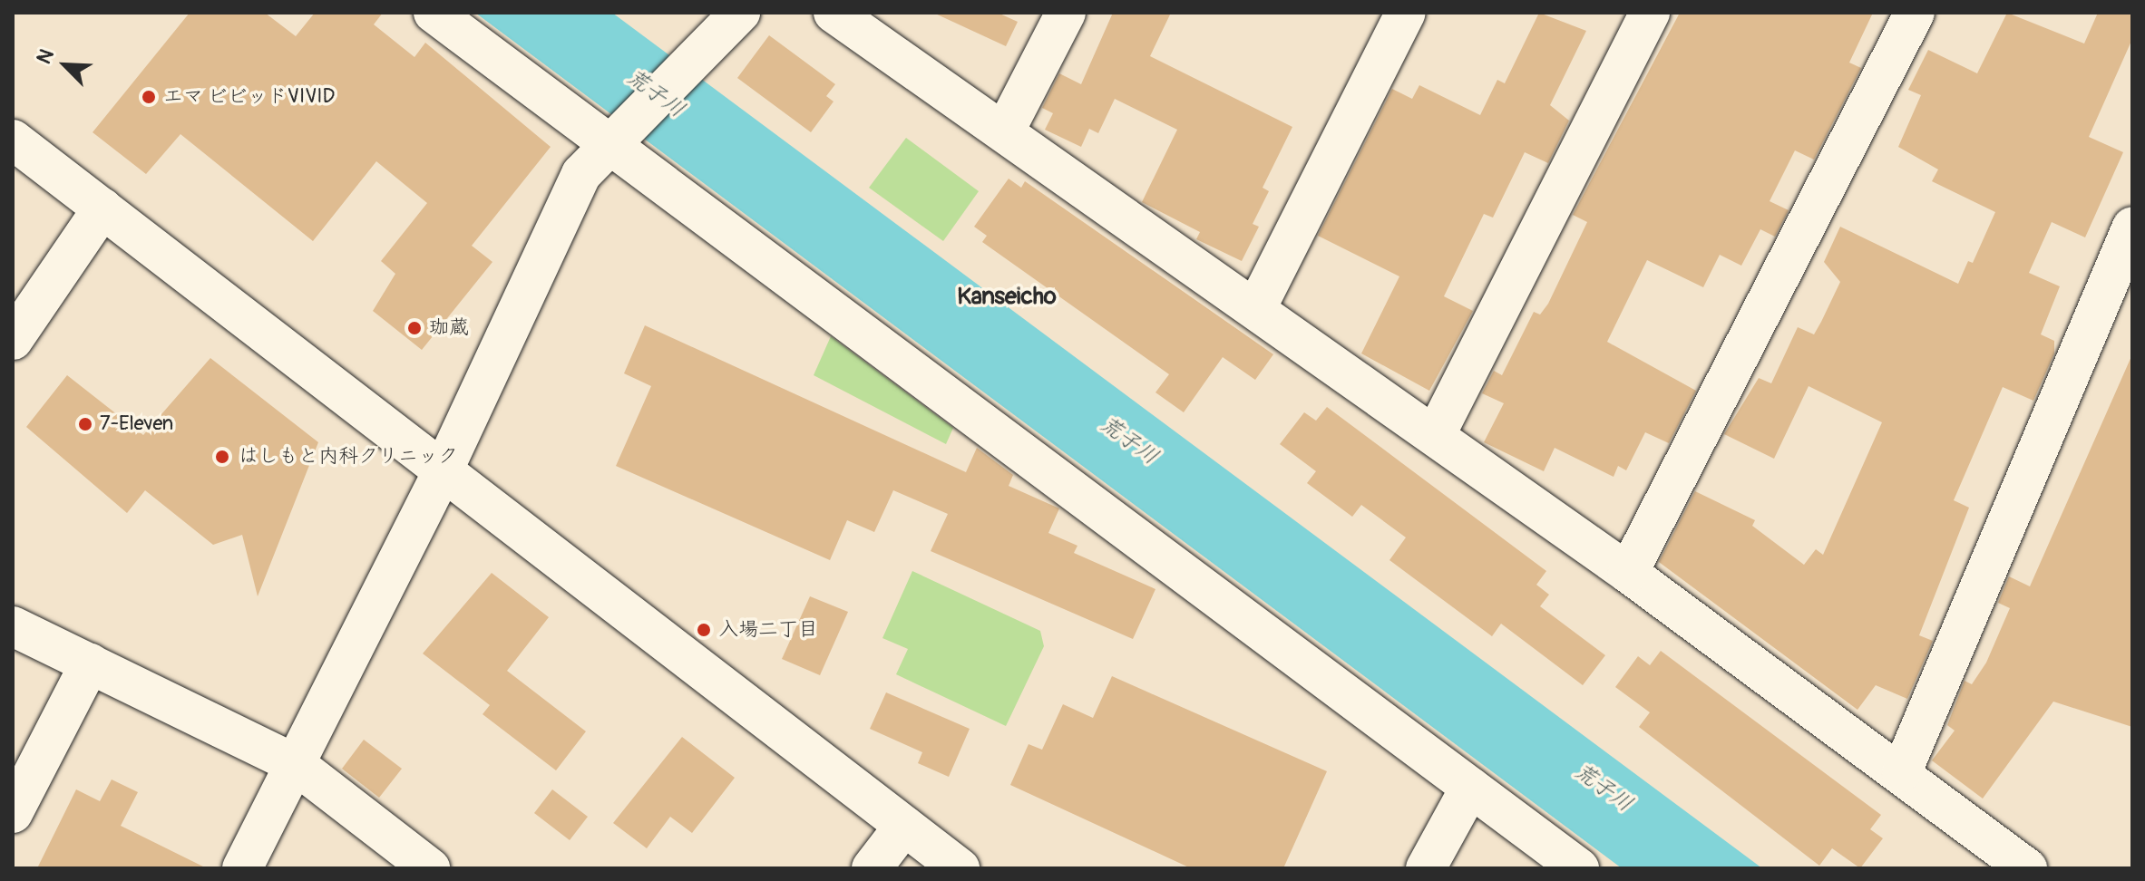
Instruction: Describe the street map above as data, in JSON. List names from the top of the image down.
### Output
{
  "districts": ["Kanseicho"],
  "water": ["荒子川"],
  "places": [
    "エマ ビビッドVIVID",
    "珈蔵",
    "7-Eleven",
    "はしもと内科クリニック",
    "入場二丁目"
  ],
  "north": "top left"
}
